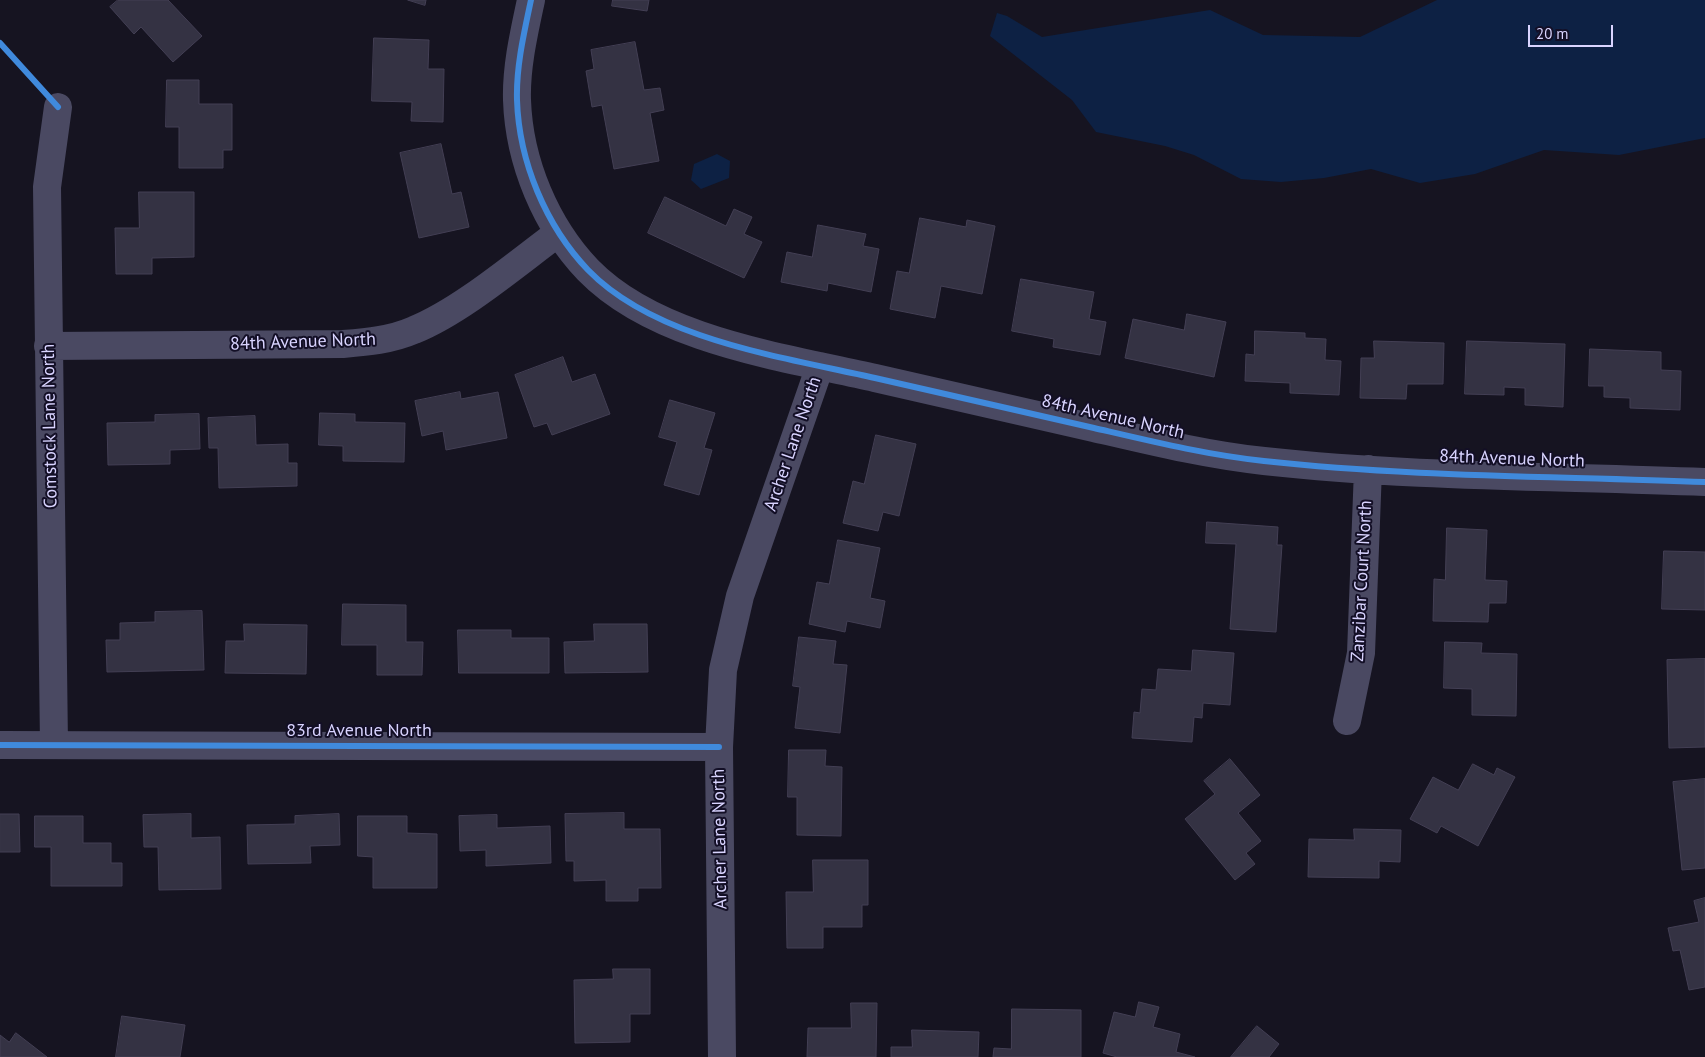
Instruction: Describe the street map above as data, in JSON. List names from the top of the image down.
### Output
{
  "streets": {
    "street": [
      "84th Avenue North",
      "Comstock Lane North",
      "Archer Lane North",
      "Zanzibar Court North",
      "83rd Avenue North"
    ]
  },
  "crossings": [
    ["84th Avenue North", "Comstock Lane North"],
    ["84th Avenue North", "Archer Lane North"],
    ["84th Avenue North", "Zanzibar Court North"],
    ["Comstock Lane North", "83rd Avenue North"],
    ["Archer Lane North", "83rd Avenue North"]
  ],
  "scale_bar": "20 m"
}
